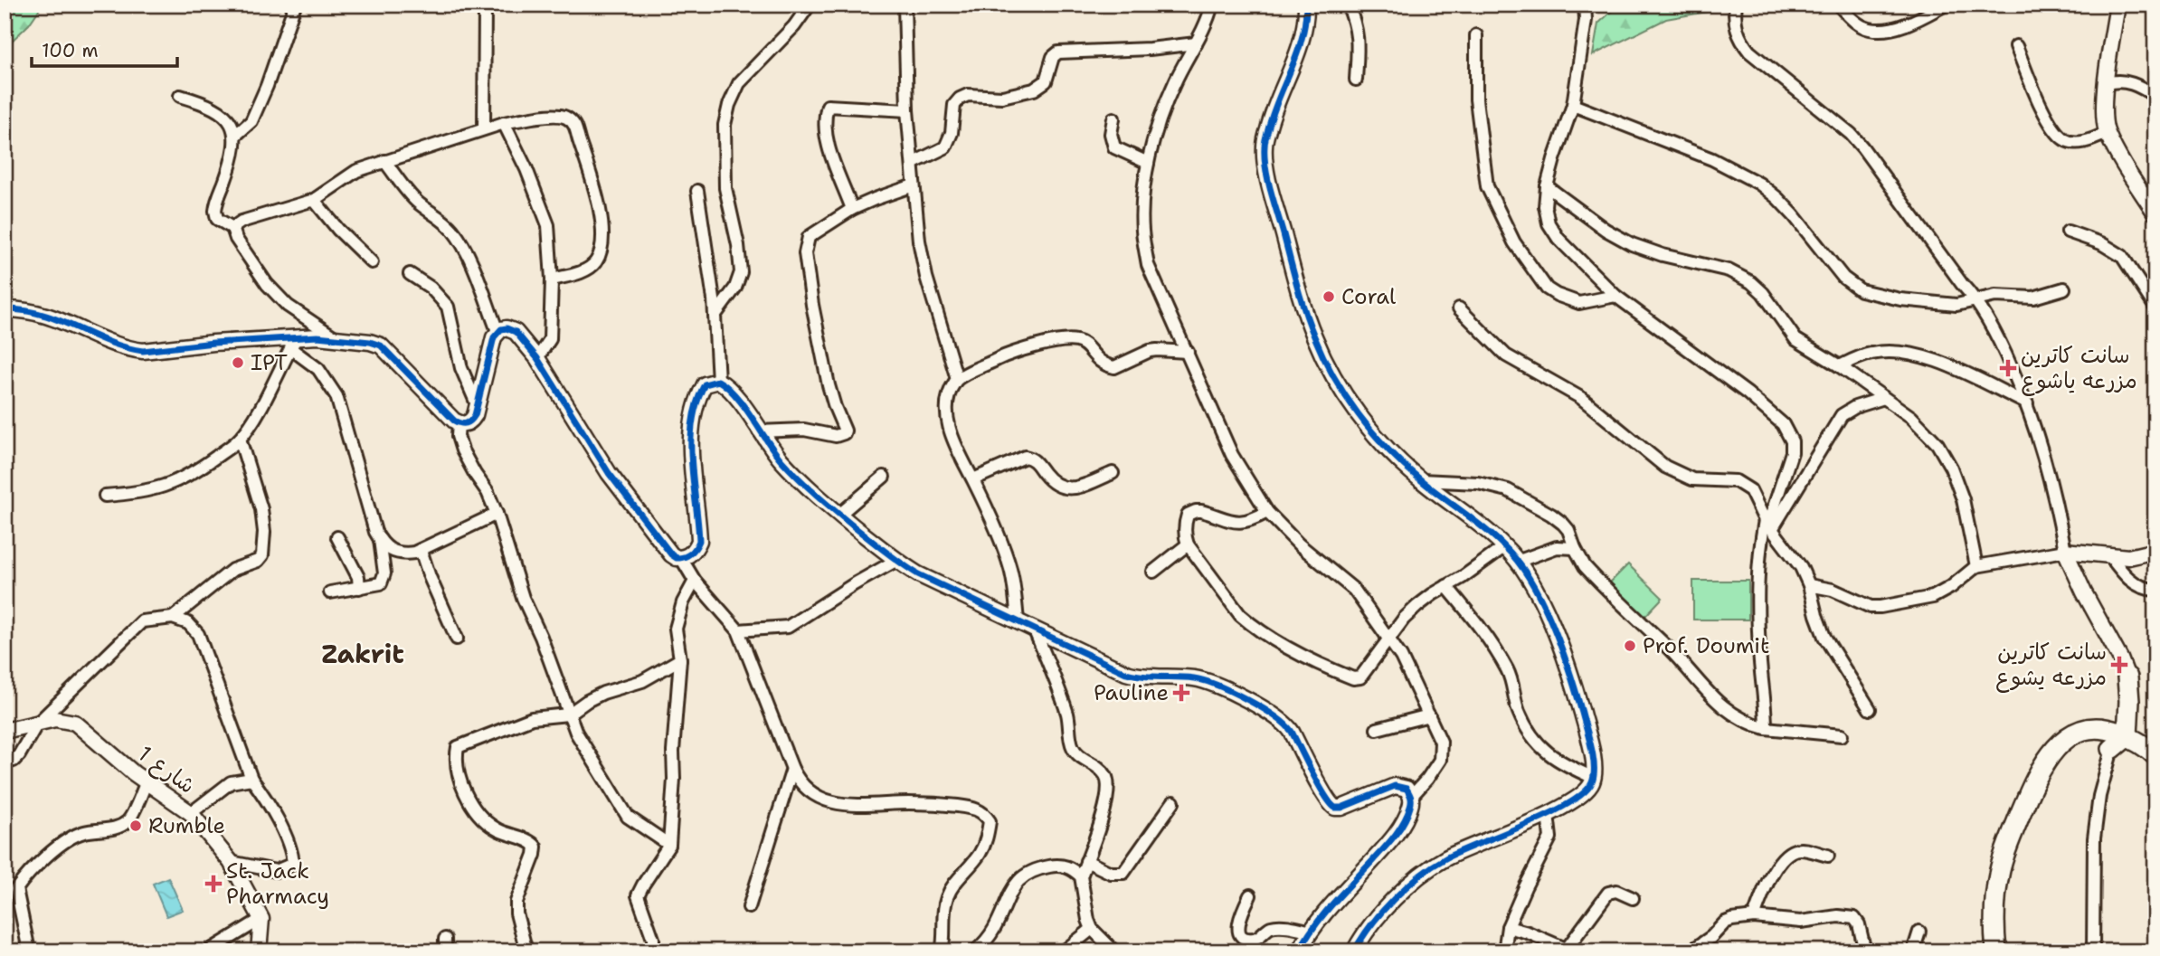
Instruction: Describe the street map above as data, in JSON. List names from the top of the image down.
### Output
{
  "streets": {
    "street": ["شارع 1"]
  },
  "districts": ["Zakrit"],
  "places": {
    "other": [
      "Coral",
      "IPT",
      "Prof. Doumit",
      "Rumble"
    ],
    "health": [
      "سانت كاترين مزرعه ياشوع",
      "سانت كاترين مزرعه يشوع",
      "Pauline",
      "St. Jack Pharmacy"
    ]
  },
  "scale_bar": "100 m"
}
